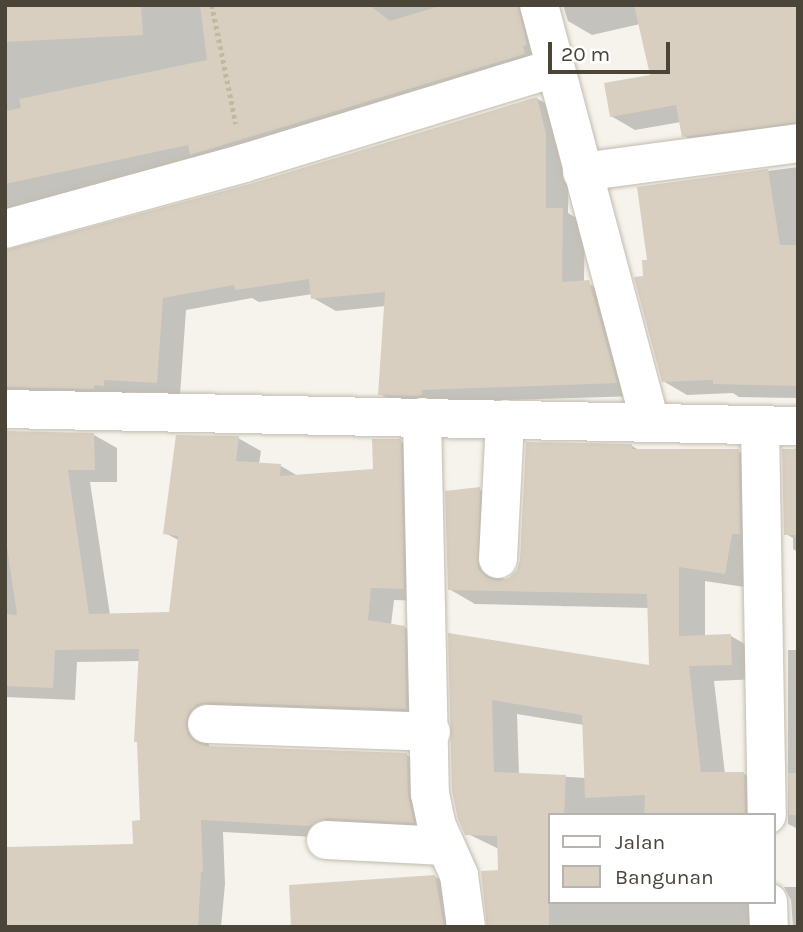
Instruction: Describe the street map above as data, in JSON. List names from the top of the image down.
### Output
{
  "legend": ["Jalan", "Bangunan"],
  "scale_bar": "20 m"
}
